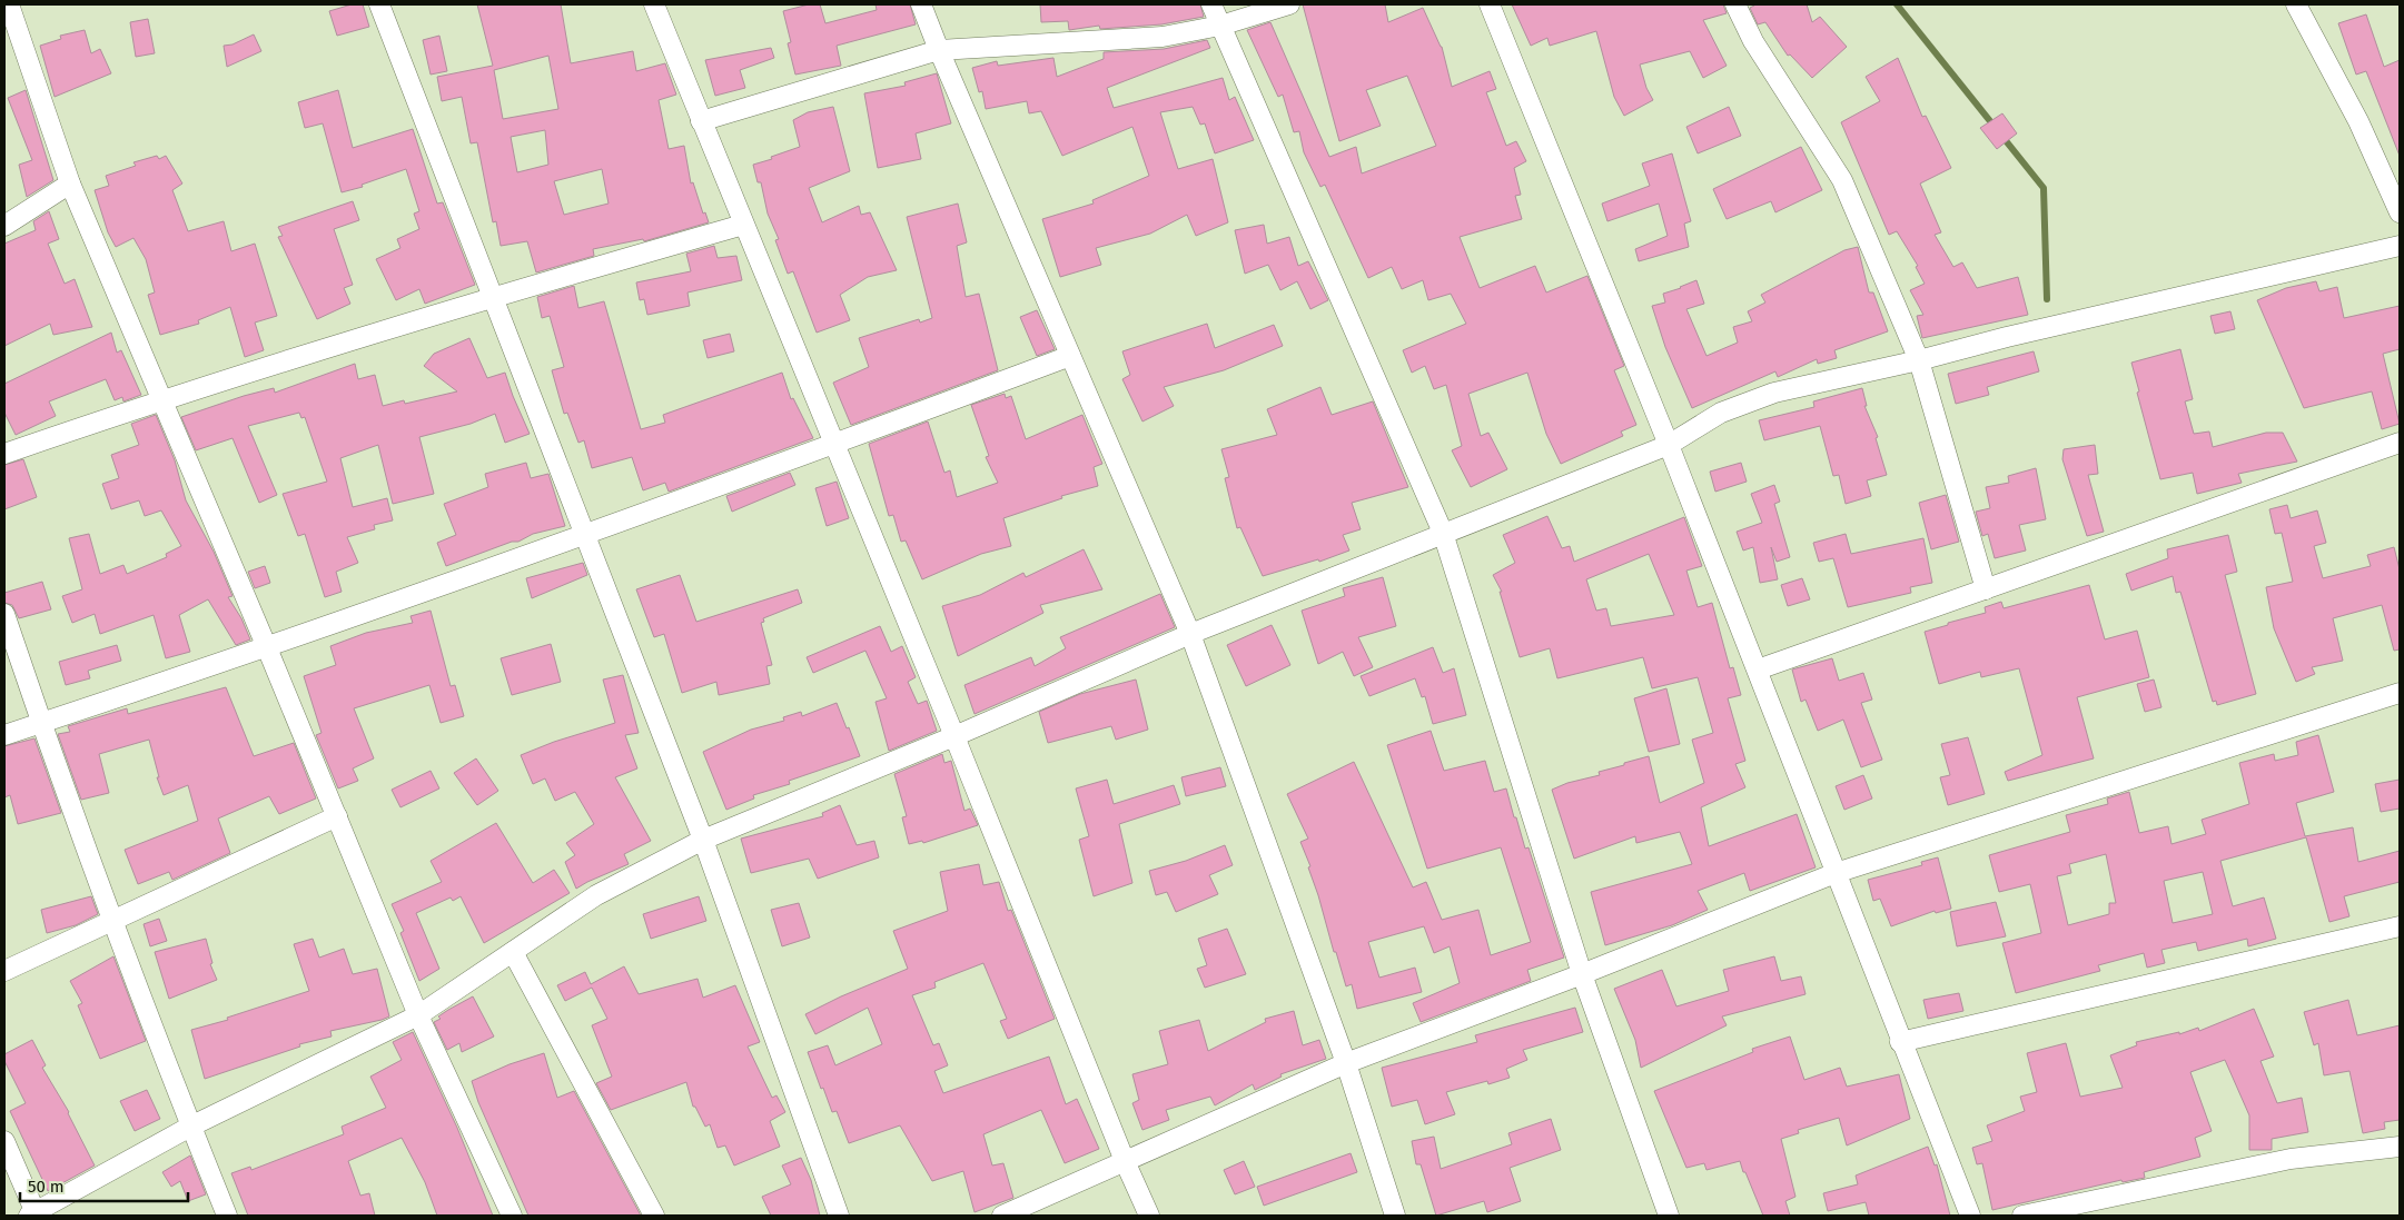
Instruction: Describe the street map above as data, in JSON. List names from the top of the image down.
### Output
{
  "scale_bar": "50 m"
}
